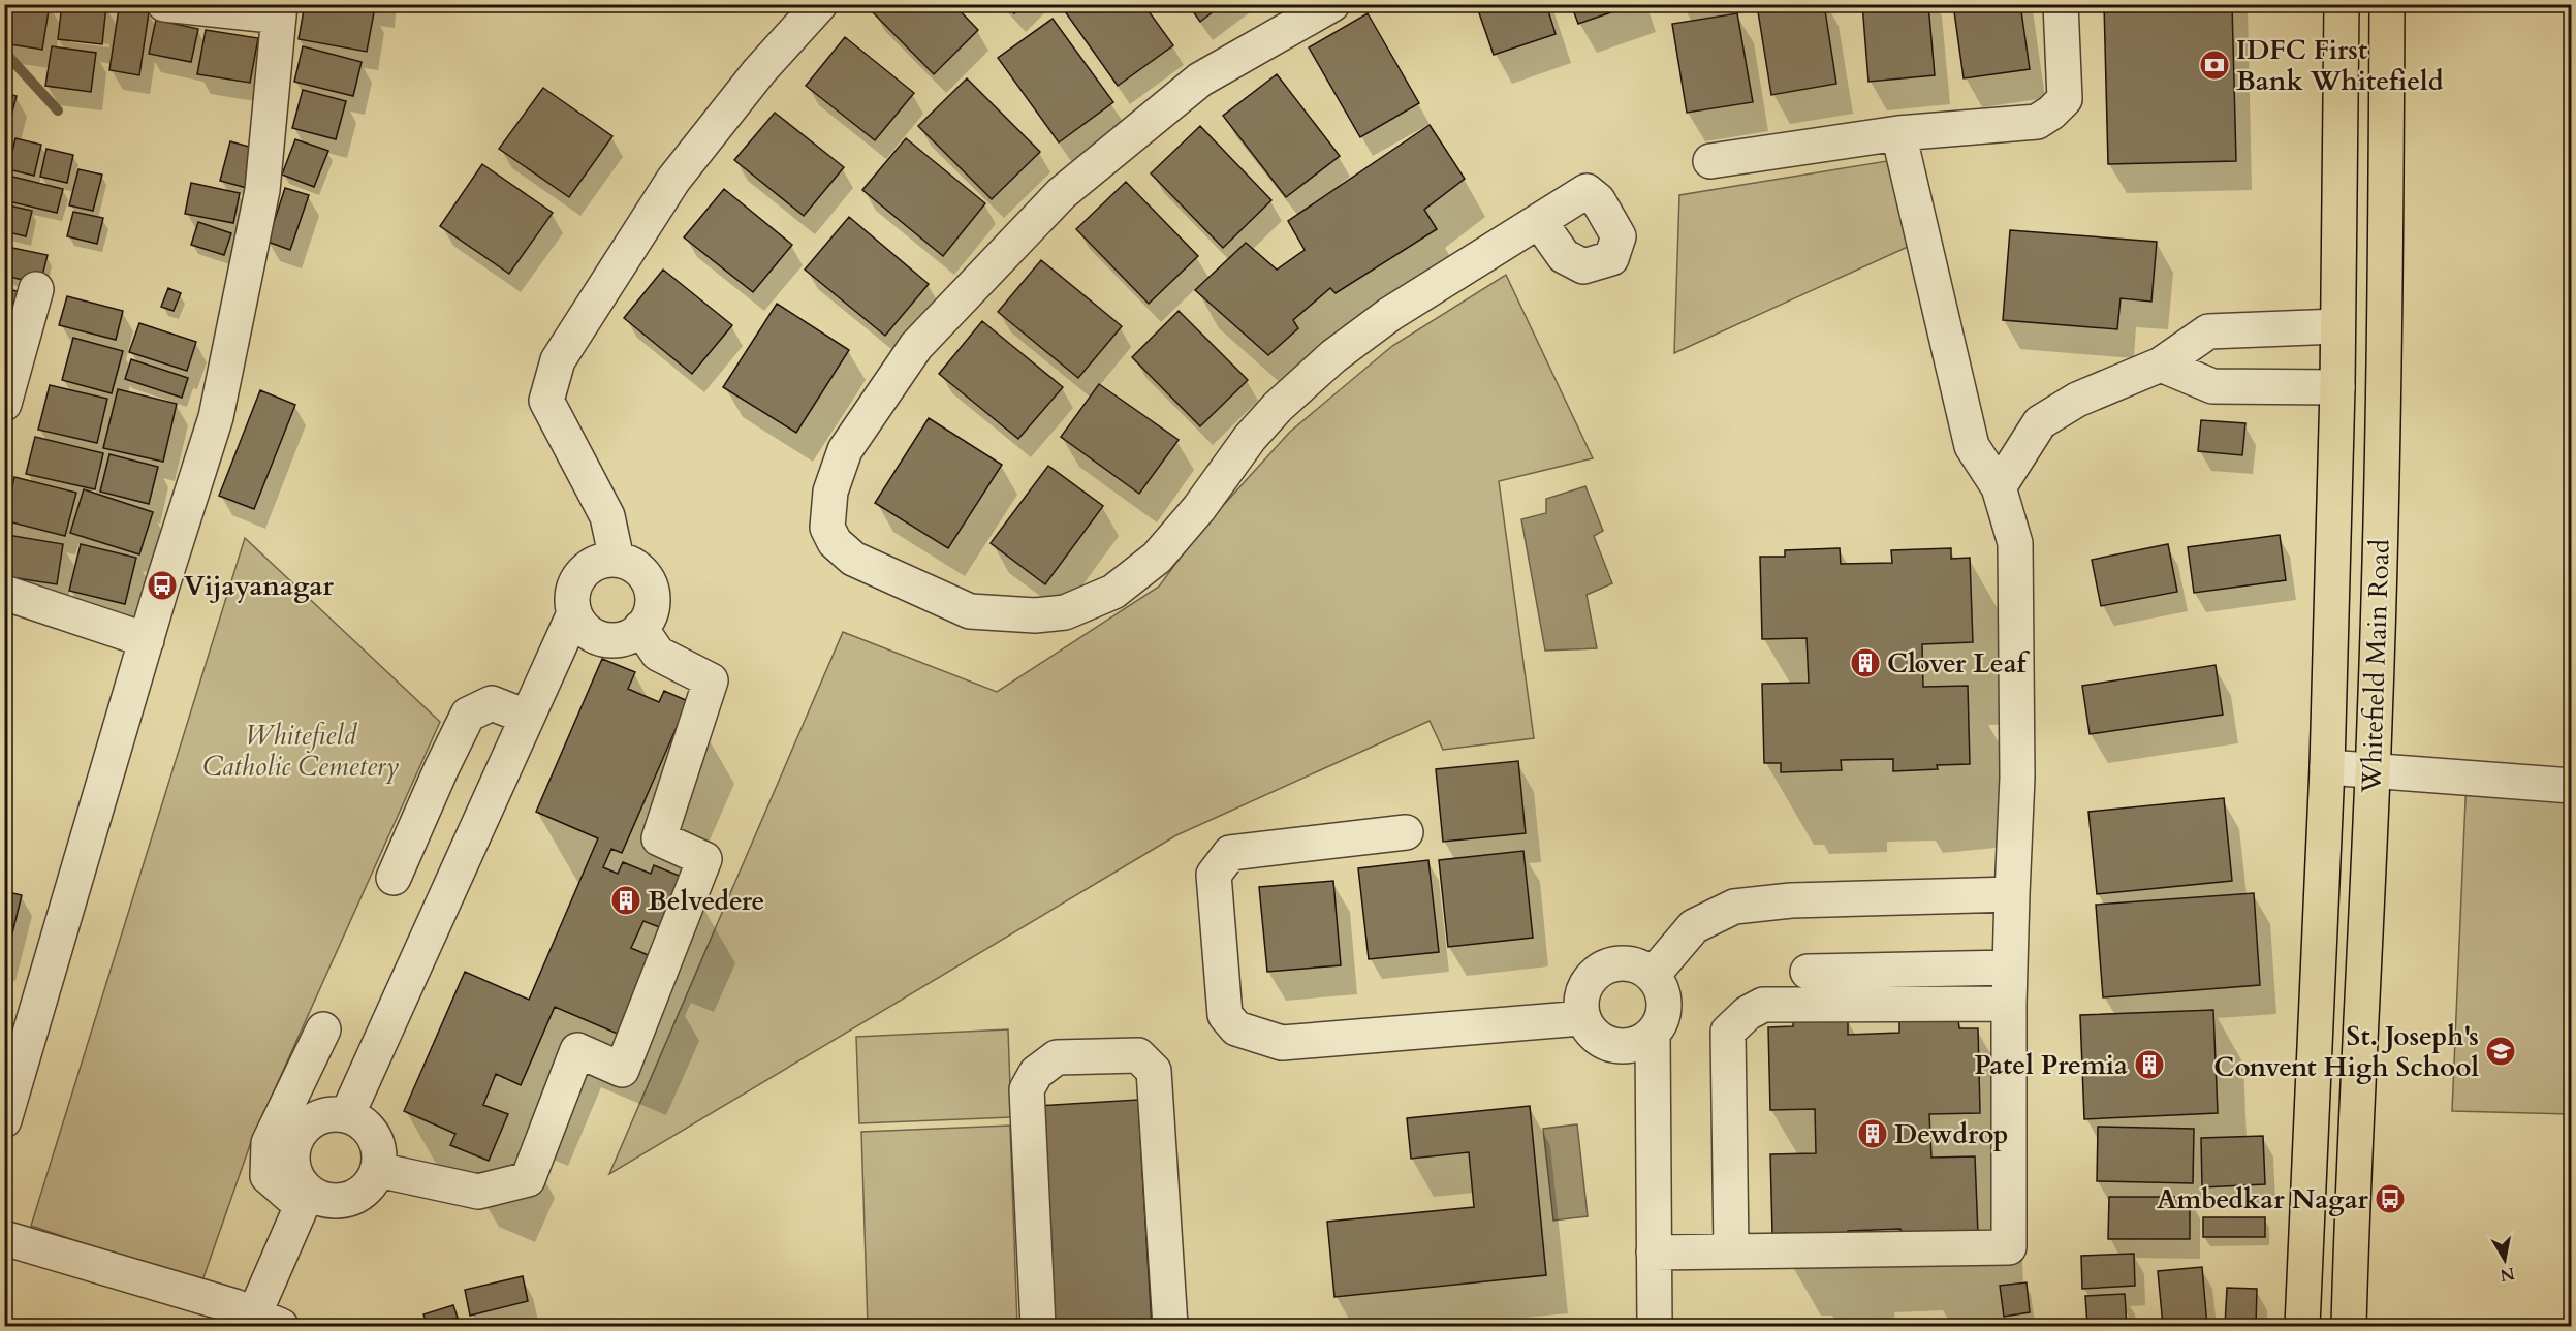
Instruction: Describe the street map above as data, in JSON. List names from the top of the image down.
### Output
{
  "streets": {
    "main road": ["Whitefield Main Road"]
  },
  "parks": ["Whitefield Catholic Cemetery"],
  "places": {
    "bank": ["IDFC First Bank Whitefield"],
    "bus stop": ["Vijayanagar", "Ambedkar Nagar"],
    "building": [
      "Clover Leaf",
      "Belvedere",
      "Patel Premia",
      "Dewdrop"
    ],
    "school or university": ["St. Joseph's Convent High School"]
  },
  "north": "bottom"
}
